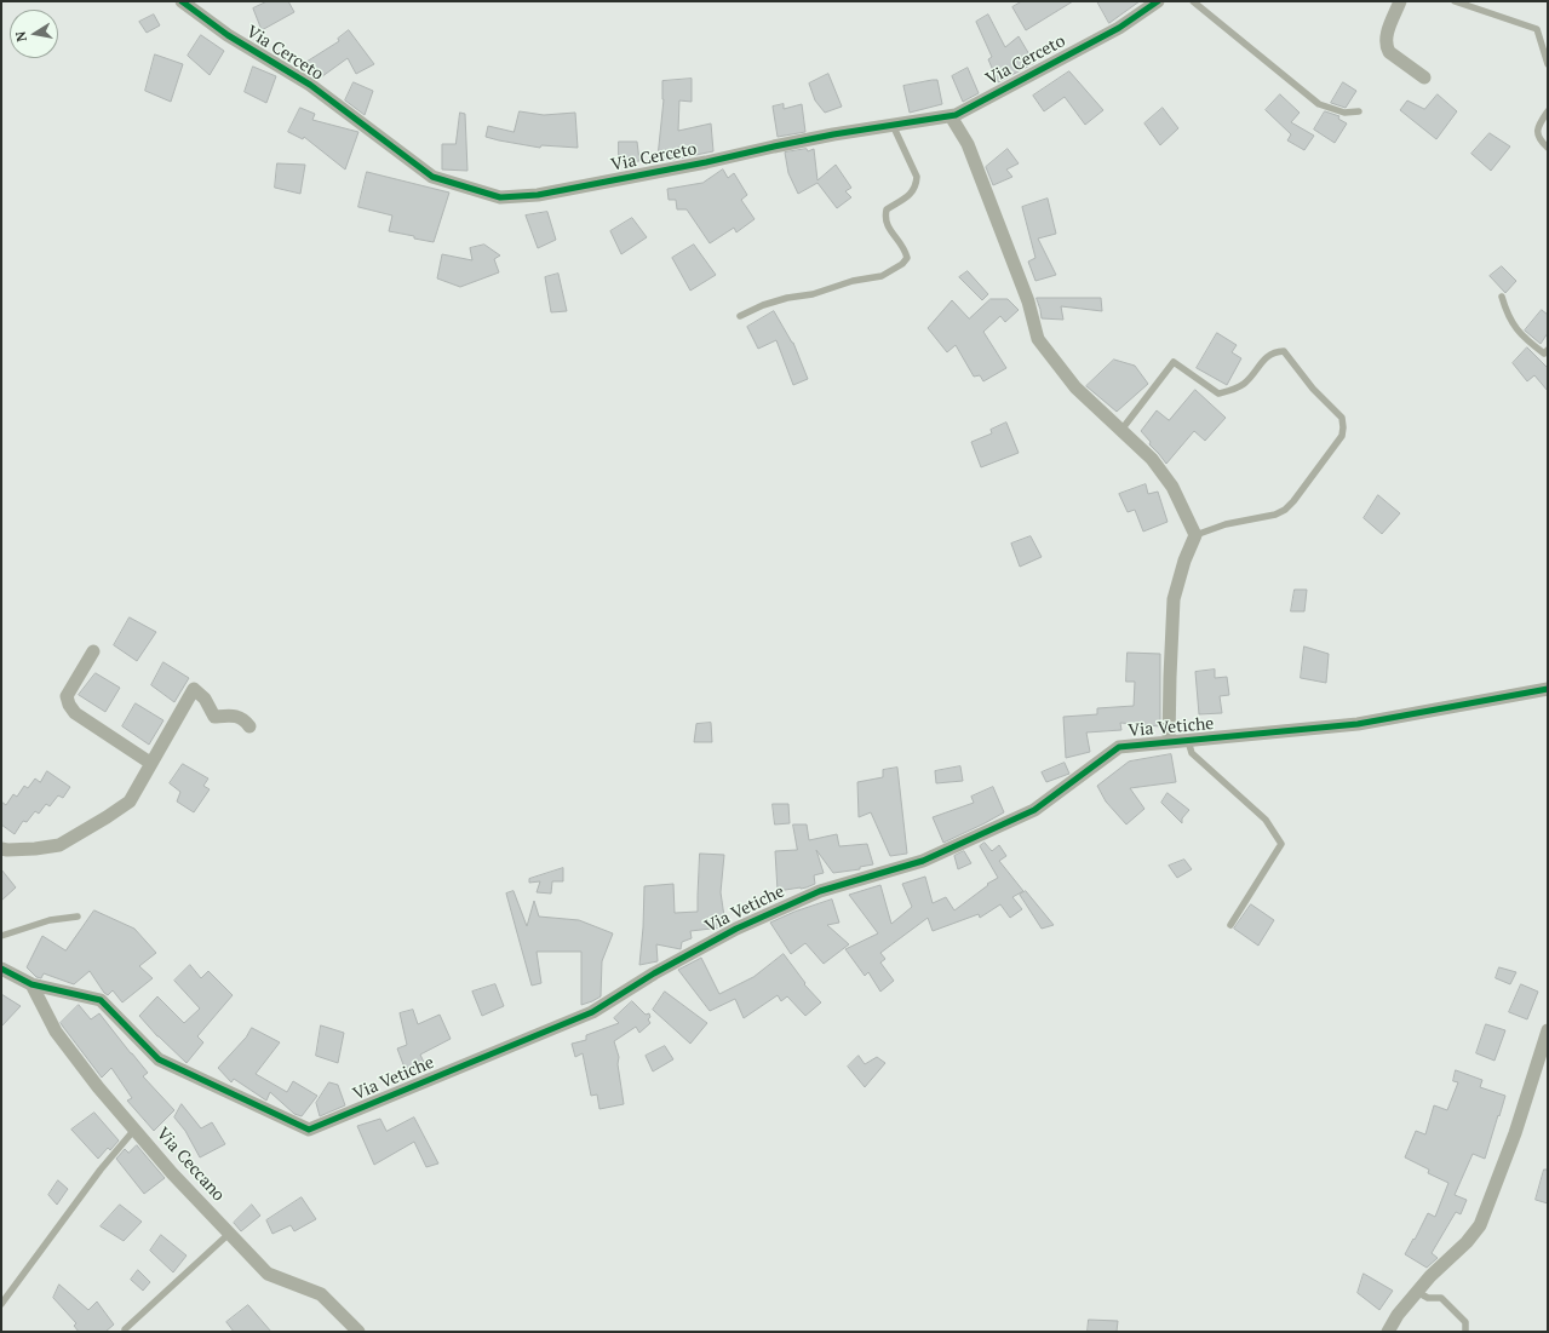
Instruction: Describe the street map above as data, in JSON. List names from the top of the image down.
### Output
{
  "streets": {
    "street": ["Via Cerceto", "Via Vetiche", "Via Ceccano"]
  },
  "crossings": [
    ["Via Vetiche", "Via Ceccano"]
  ],
  "north": "left"
}
